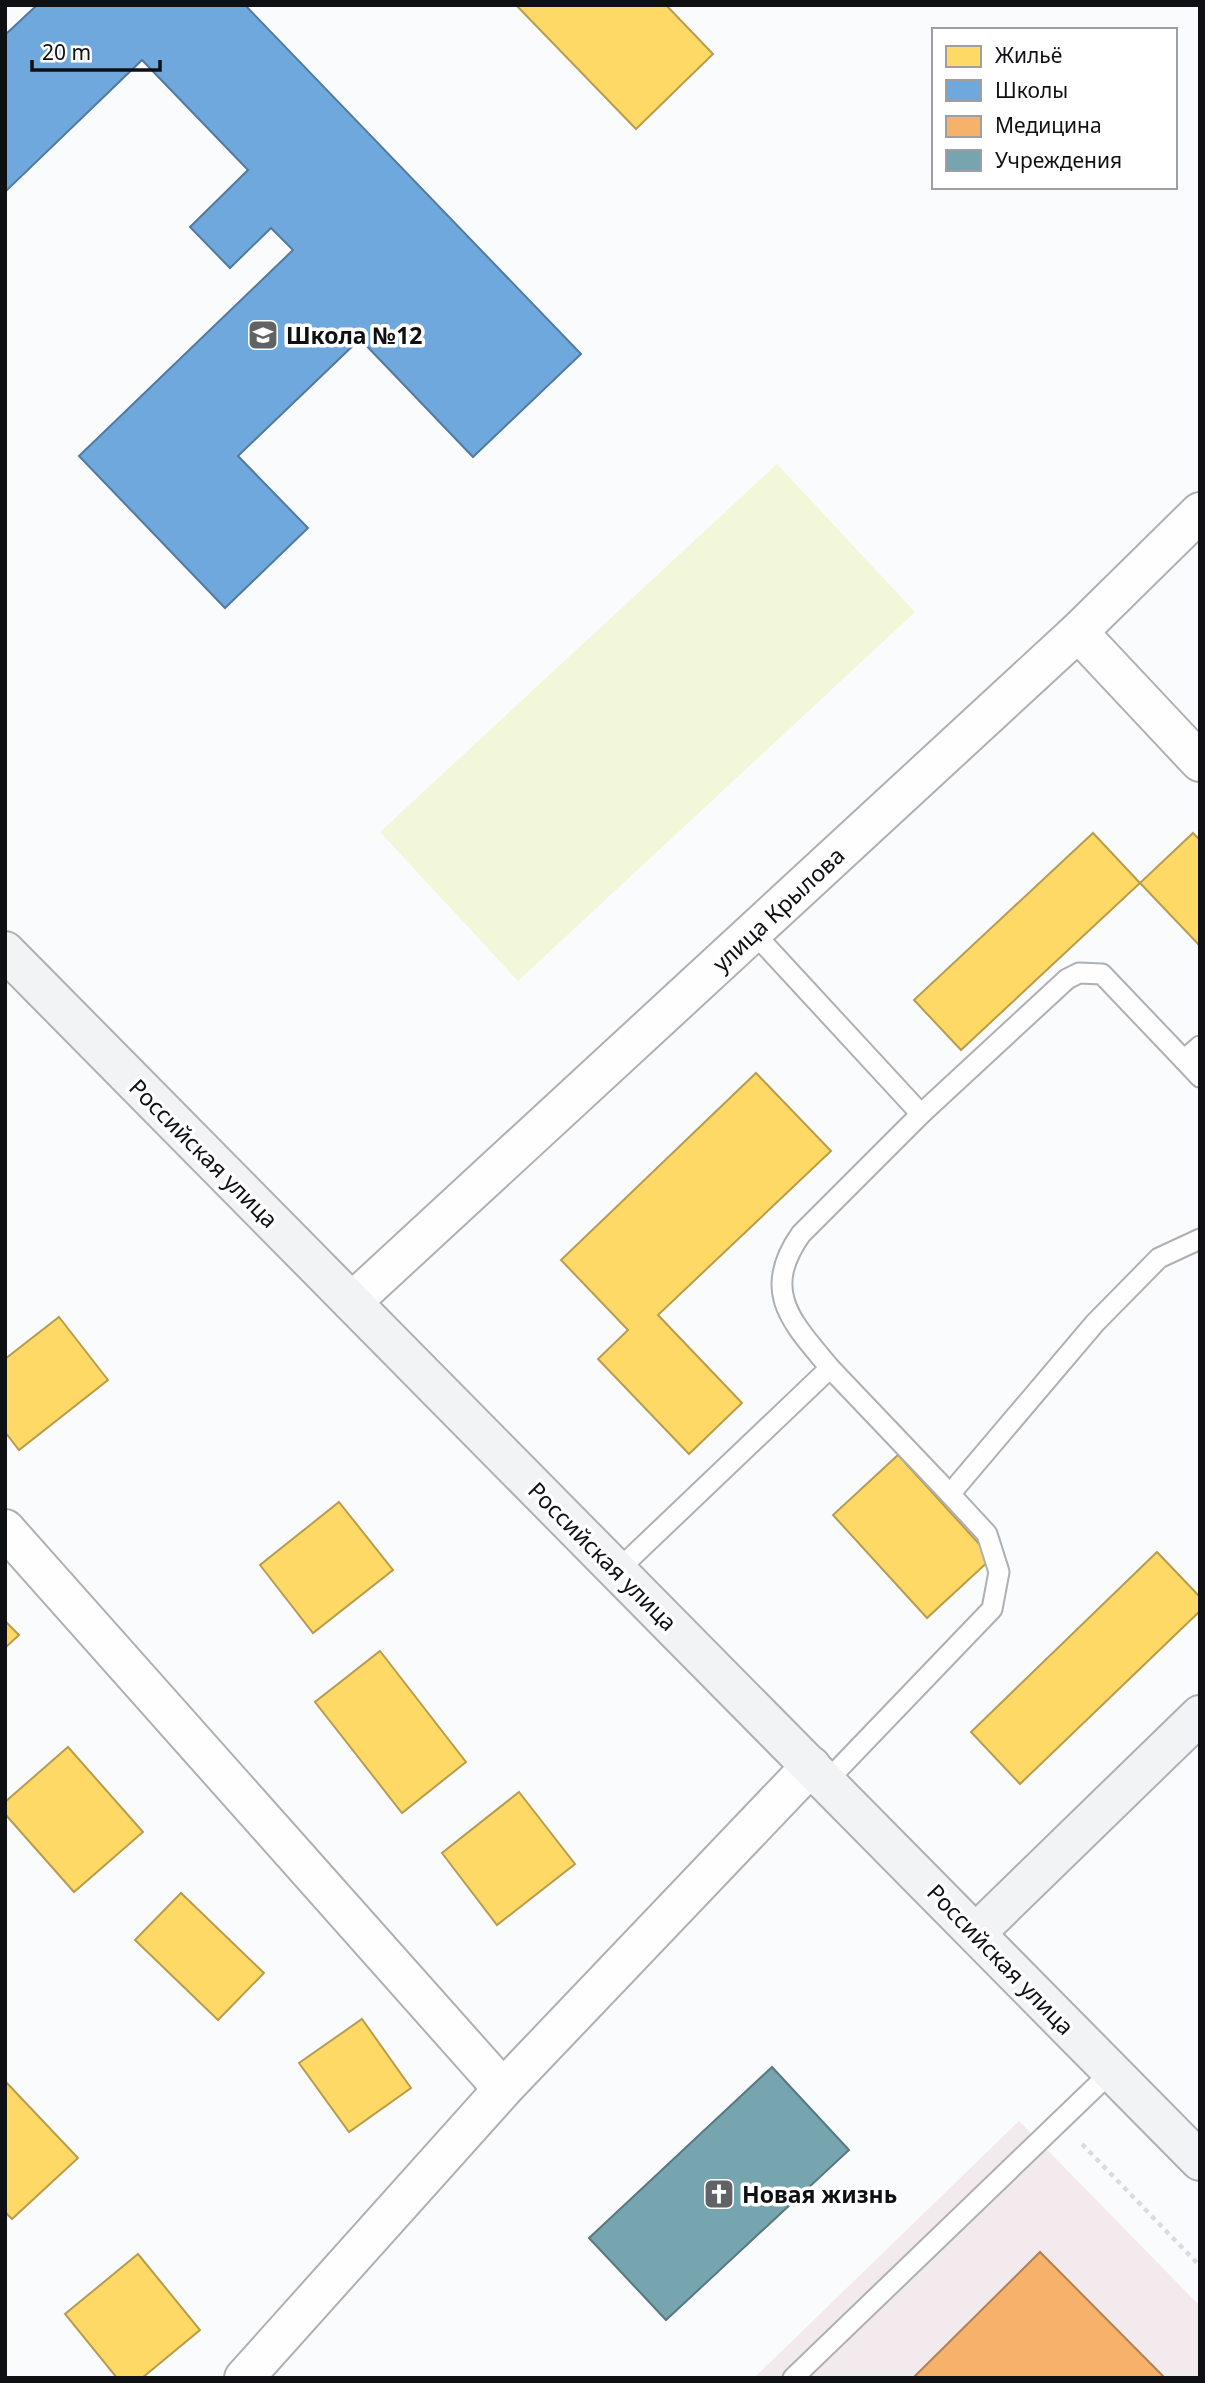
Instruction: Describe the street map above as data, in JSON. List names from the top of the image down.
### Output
{
  "streets": {
    "street": ["улица Крылова", "Российская улица"]
  },
  "crossings": [
    ["улица Крылова", "Российская улица"]
  ],
  "places": {
    "school or university": ["Школа №12"],
    "church": ["Новая жизнь"]
  },
  "legend": [
    "Жильё",
    "Школы",
    "Медицина",
    "Учреждения"
  ],
  "scale_bar": "20 m"
}
